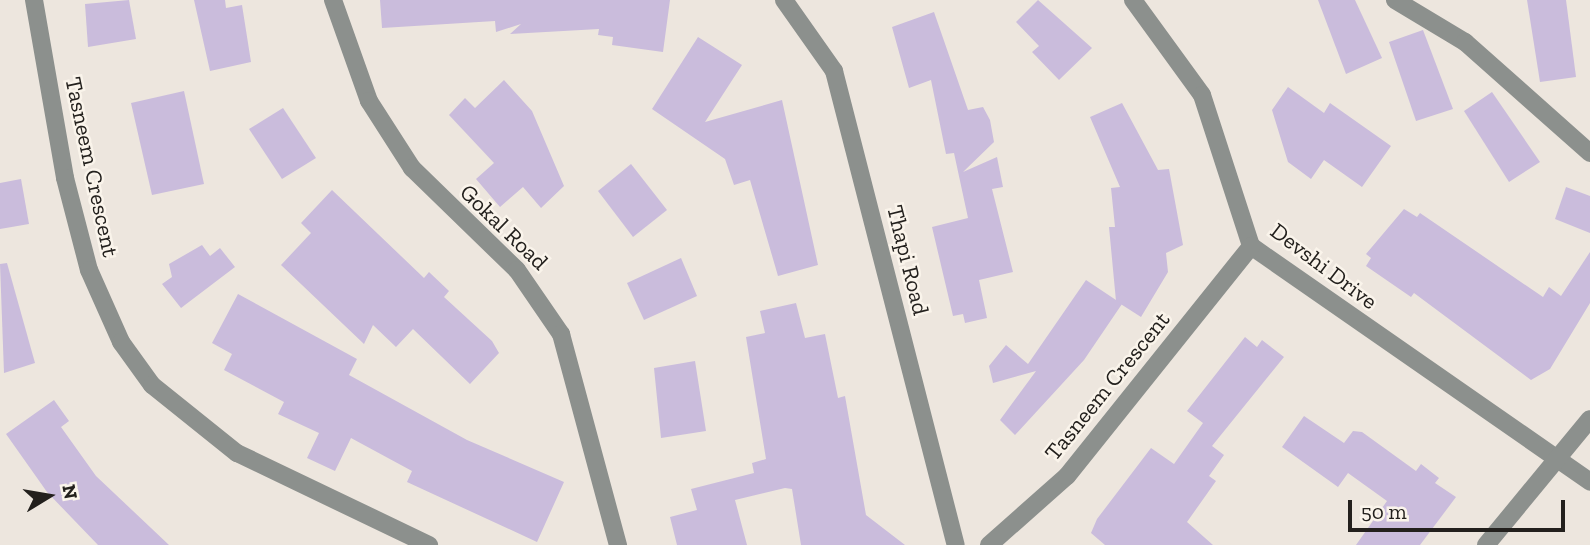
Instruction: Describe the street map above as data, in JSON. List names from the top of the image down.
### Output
{
  "streets": {
    "street": [
      "Tasneem Crescent",
      "Gokal Road",
      "Thapi Road",
      "Devshi Drive"
    ]
  },
  "crossings": [
    ["Tasneem Crescent", "Devshi Drive"]
  ],
  "scale_bar": "50 m",
  "north": "right"
}
